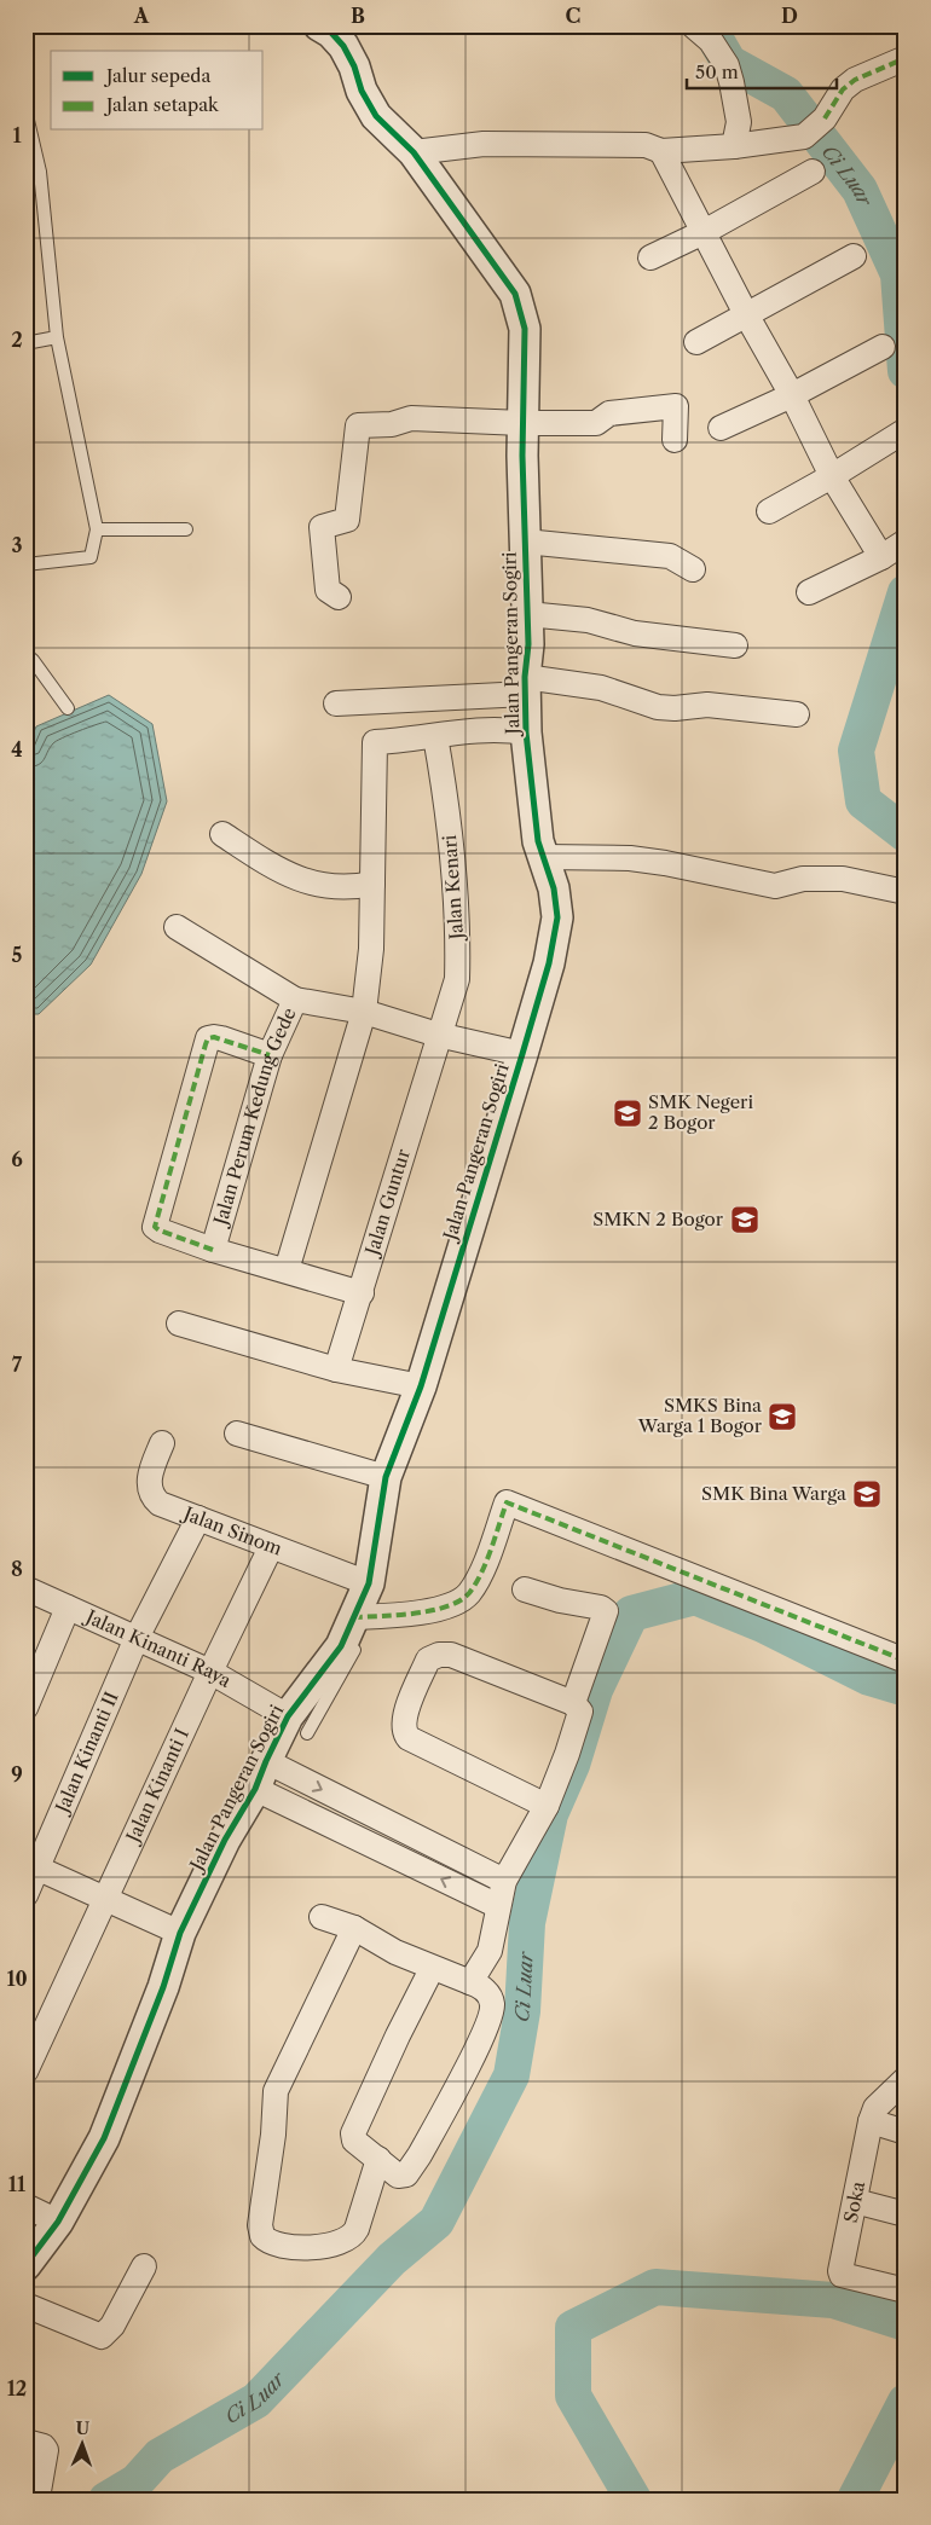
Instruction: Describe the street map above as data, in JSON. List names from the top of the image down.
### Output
{
  "streets": {
    "street": [
      "Jalan Pangeran Sogiri",
      "Jalan Kenari",
      "Jalan Perum Kedung Gede",
      "Jalan Guntur",
      "Jalan Sinom",
      "Jalan Kinanti Raya",
      "Jalan Kinanti II",
      "Jalan Kinanti I",
      "Soka"
    ]
  },
  "crossings": [
    ["Jalan Pangeran Sogiri", "Jalan Perum Kedung Gede"],
    ["Jalan Pangeran Sogiri", "Jalan Sinom"],
    ["Jalan Pangeran Sogiri", "Jalan Kinanti Raya"],
    ["Jalan Kenari", "Jalan Perum Kedung Gede"],
    ["Jalan Kenari", "Jalan Guntur"],
    ["Jalan Perum Kedung Gede", "Jalan Guntur"],
    ["Jalan Sinom", "Jalan Kinanti II"],
    ["Jalan Sinom", "Jalan Kinanti I"],
    ["Jalan Kinanti Raya", "Jalan Kinanti II"],
    ["Jalan Kinanti Raya", "Jalan Kinanti I"]
  ],
  "water": ["Ci Luar"],
  "places": {
    "school or university": [
      "SMK Negeri 2 Bogor",
      "SMKN 2 Bogor",
      "SMKS Bina Warga 1 Bogor",
      "SMK Bina Warga"
    ]
  },
  "legend": ["Jalur sepeda", "Jalan setapak"],
  "scale_bar": "50 m",
  "north": "top",
  "grid": {
    "columns": [
      "A",
      "B",
      "C",
      "D"
    ],
    "rows": [
      "1",
      "2",
      "3",
      "4",
      "5",
      "6",
      "7",
      "8",
      "9",
      "10",
      "11",
      "12"
    ]
  }
}
